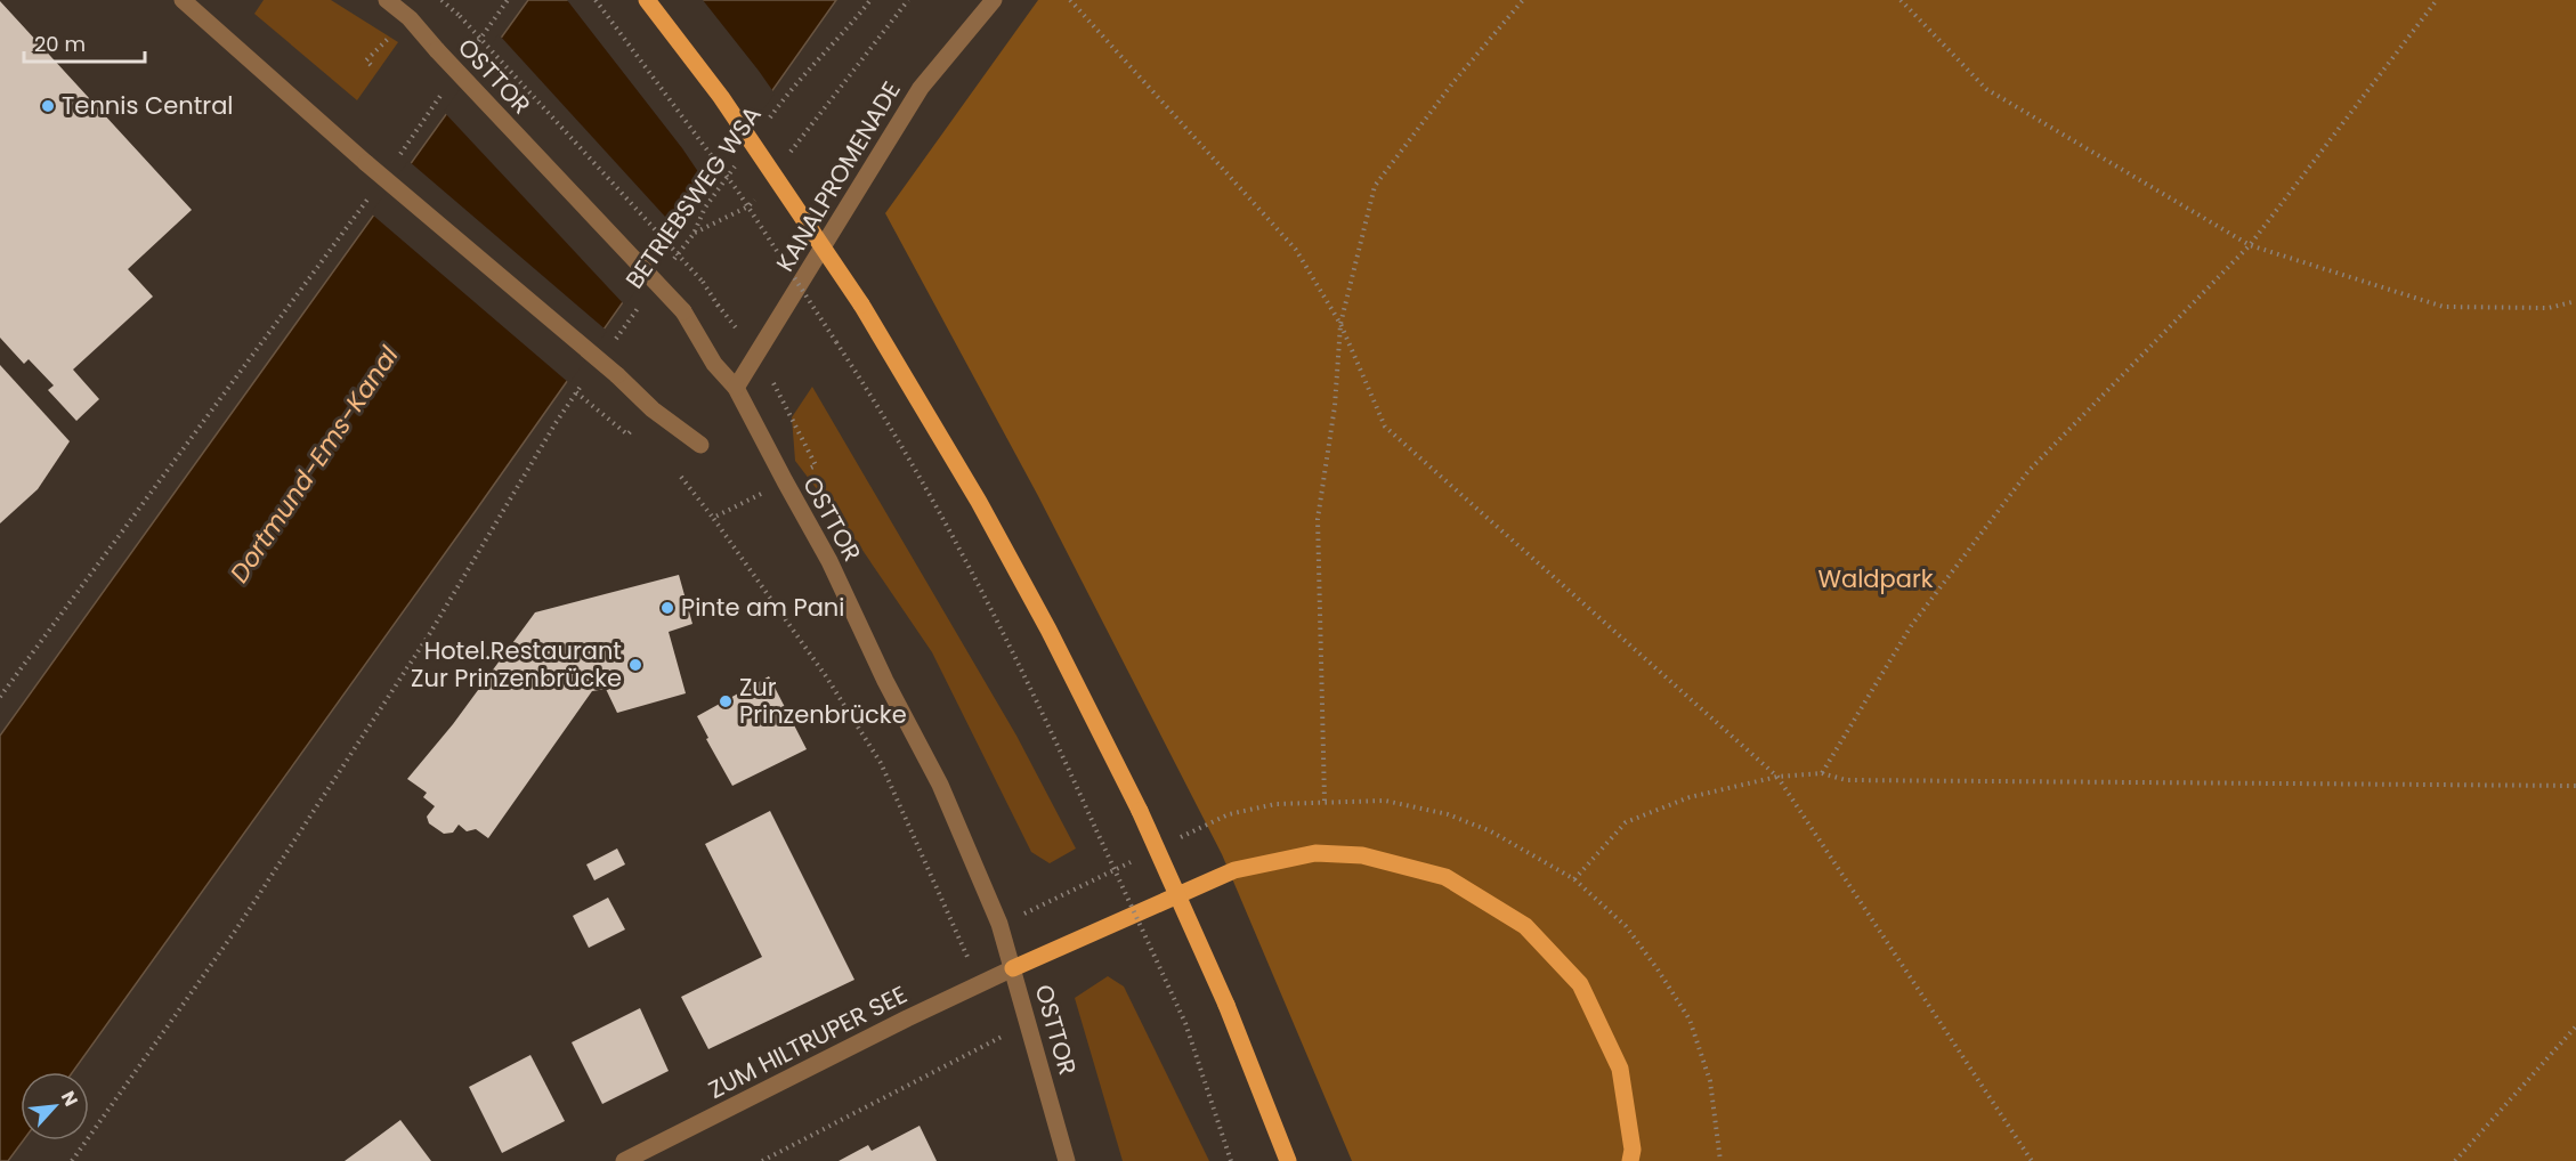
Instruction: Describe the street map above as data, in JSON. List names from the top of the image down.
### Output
{
  "streets": {
    "street": ["OSTTOR", "KANALPROMENADE", "ZUM HILTRUPER SEE"],
    "path": ["BETRIEBSWEG WSA"]
  },
  "crossings": [
    ["OSTTOR", "KANALPROMENADE"],
    ["OSTTOR", "ZUM HILTRUPER SEE"]
  ],
  "water": ["Dortmund-Ems-Kanal"],
  "parks": ["Waldpark"],
  "places": [
    "Tennis Central",
    "Pinte am Pani",
    "Hotel.Restaurant Zur Prinzenbrücke",
    "Zur Prinzenbrücke"
  ],
  "scale_bar": "20 m",
  "north": "top right"
}
